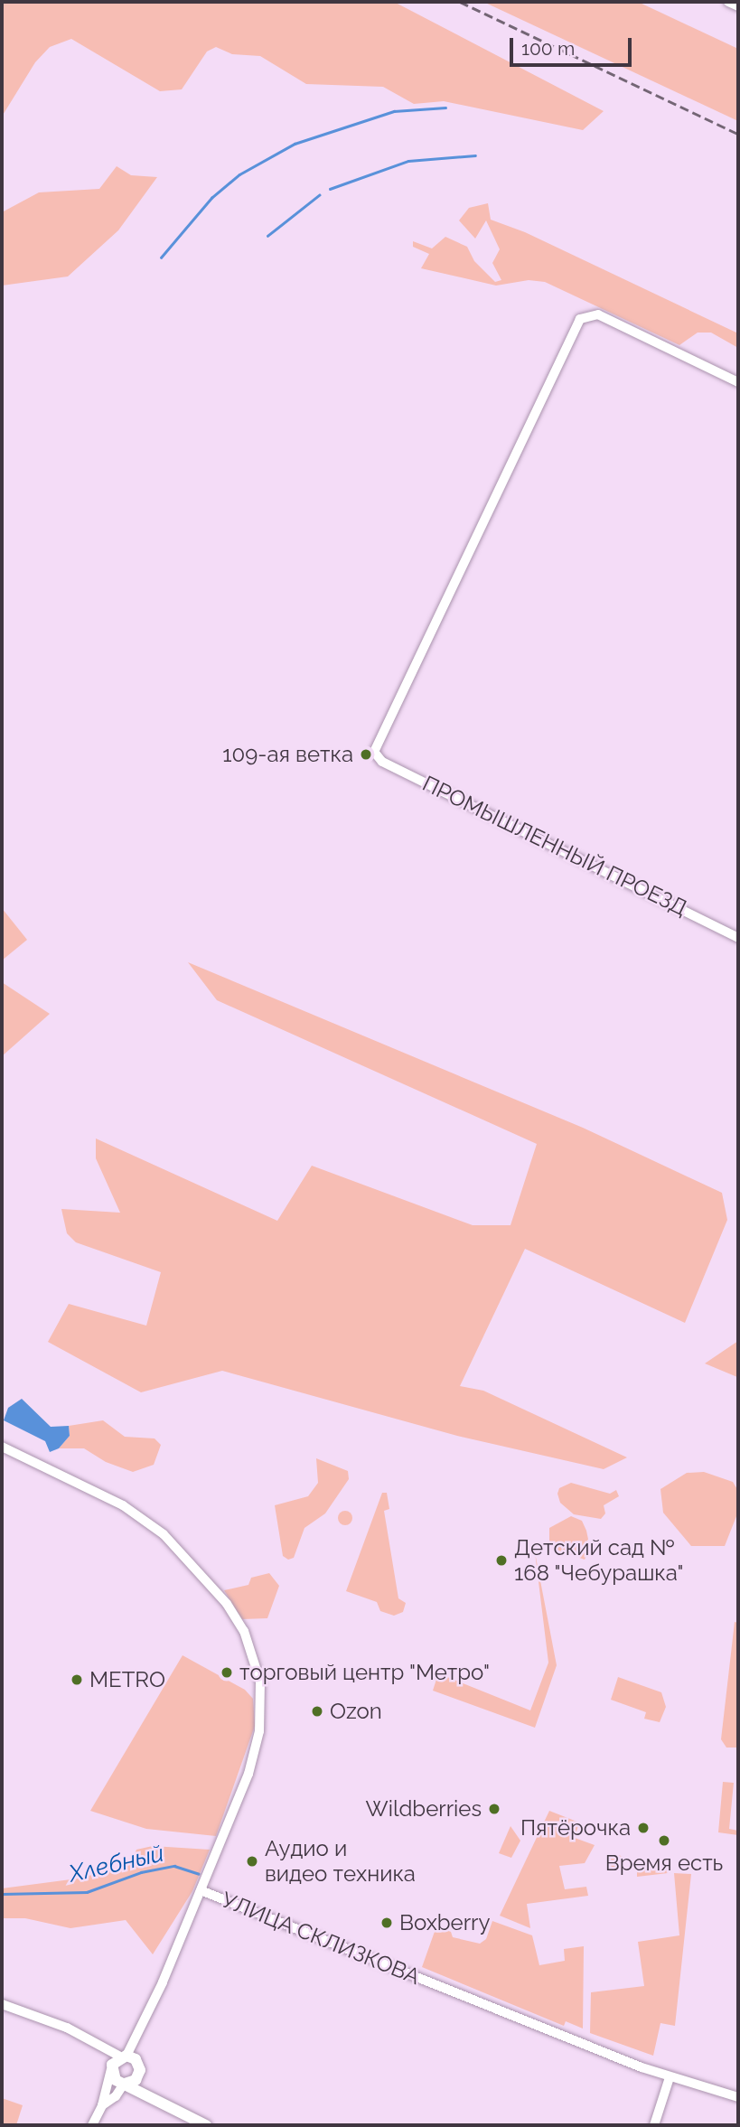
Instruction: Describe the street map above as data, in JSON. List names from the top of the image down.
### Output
{
  "streets": {
    "street": ["ПРОМЫШЛЕННЫЙ ПРОЕЗД", "УЛИЦА СКЛИЗКОВА"]
  },
  "water": ["Хлебный"],
  "places": [
    "109-ая ветка",
    "Детский сад № 168 \"Чебурашка\"",
    "торговый центр \"Метро\"",
    "METRO",
    "Ozon",
    "Wildberries",
    "Пятёрочка",
    "Время есть",
    "Аудио и видео техника",
    "Boxberry"
  ],
  "scale_bar": "100 m"
}
